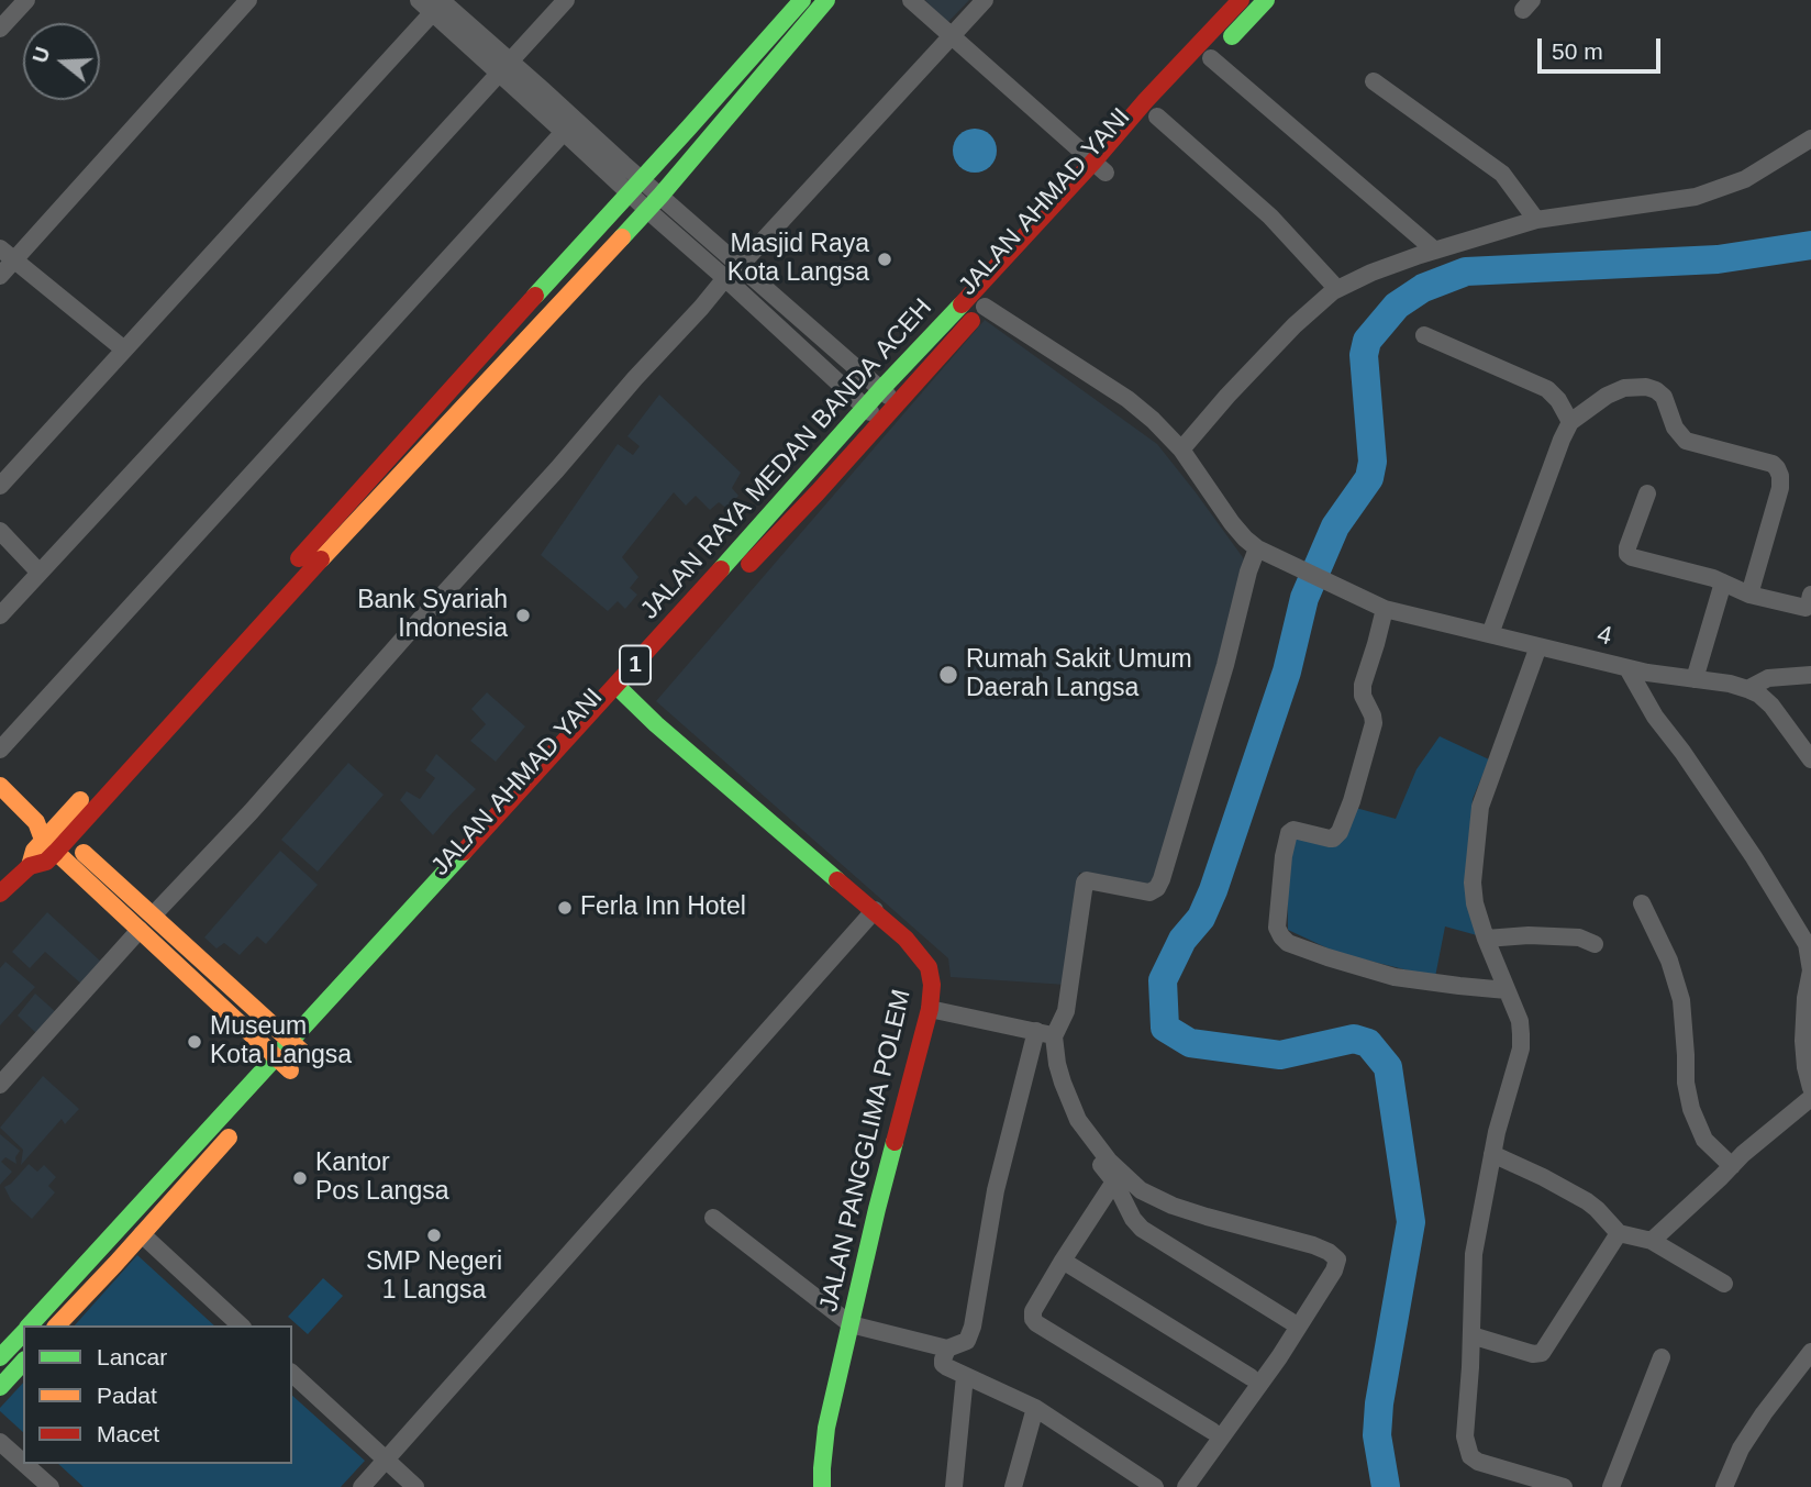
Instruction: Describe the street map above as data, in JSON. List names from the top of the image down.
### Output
{
  "streets": {
    "main road": [
      "JALAN AHMAD YANI",
      "JALAN RAYA MEDAN BANDA ACEH",
      "1",
      "JALAN PANGGLIMA POLEM"
    ],
    "street": ["4"]
  },
  "crossings": [
    ["JALAN AHMAD YANI", "JALAN RAYA MEDAN BANDA ACEH"],
    ["JALAN AHMAD YANI", "4"],
    ["JALAN RAYA MEDAN BANDA ACEH", "1"],
    ["JALAN RAYA MEDAN BANDA ACEH", "JALAN PANGGLIMA POLEM"]
  ],
  "places": [
    "Masjid Raya Kota Langsa",
    "Bank Syariah Indonesia",
    "Rumah Sakit Umum Daerah Langsa",
    "Ferla Inn Hotel",
    "Museum Kota Langsa",
    "Kantor Pos Langsa",
    "SMP Negeri 1 Langsa"
  ],
  "legend": ["Lancar", "Padat", "Macet"],
  "scale_bar": "50 m",
  "north": "left"
}
